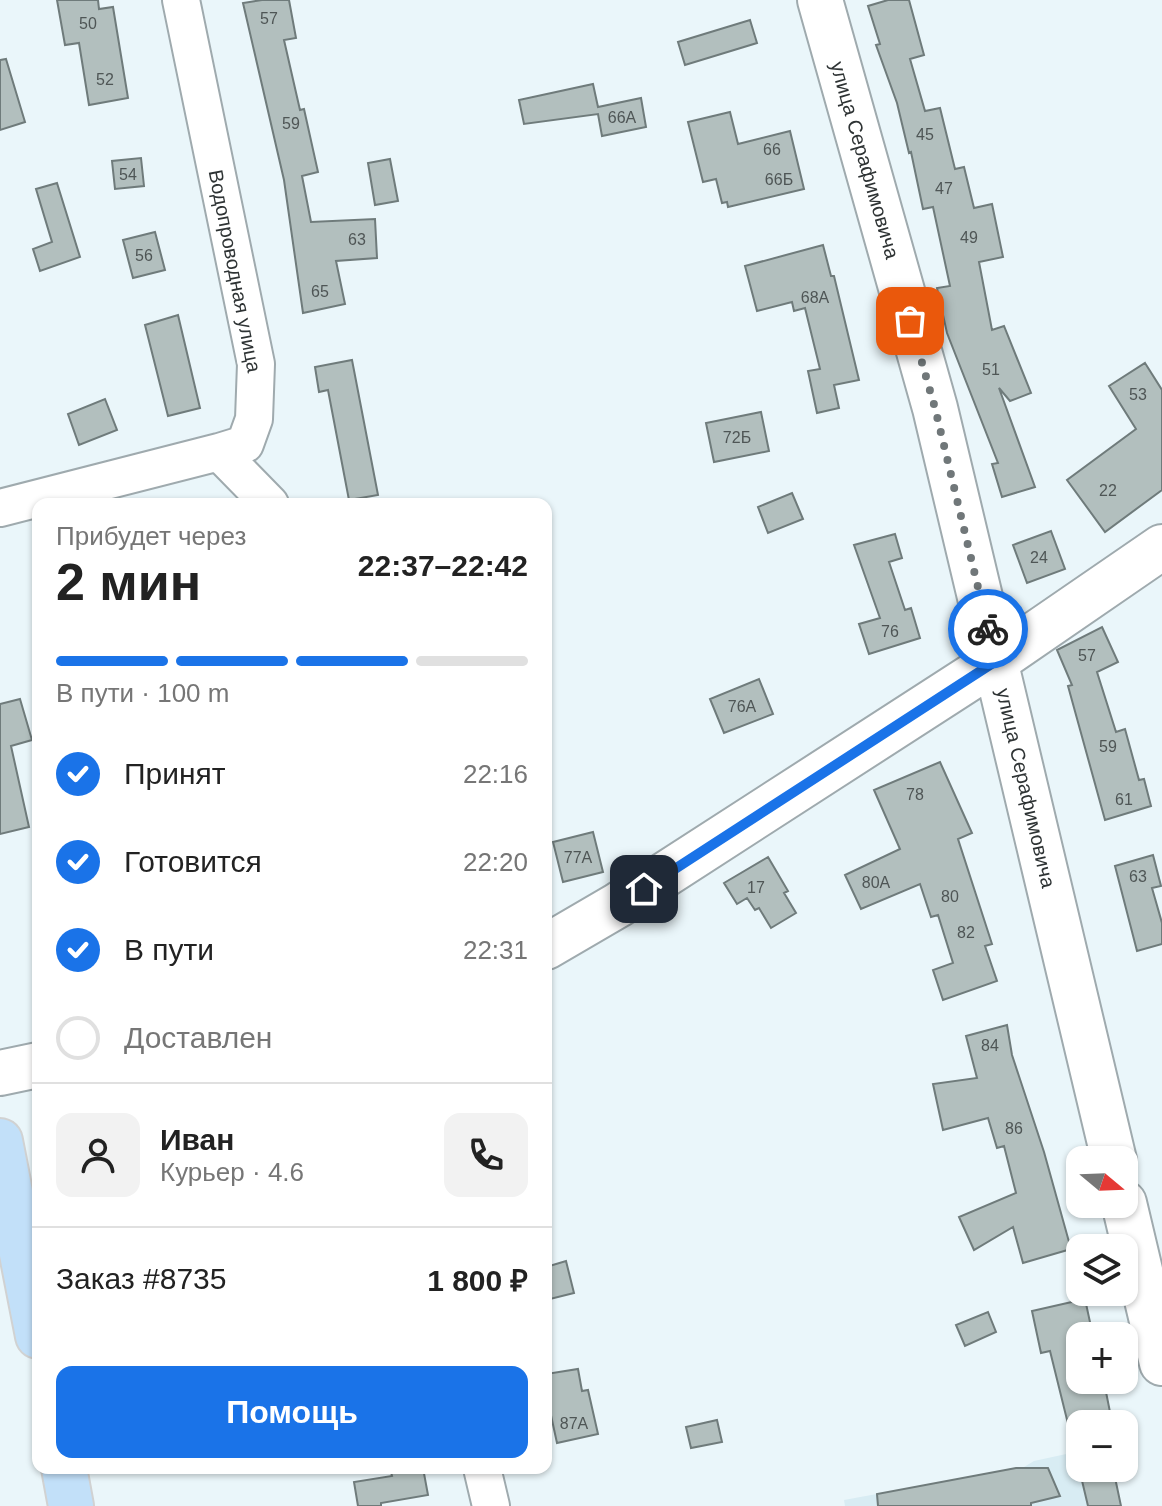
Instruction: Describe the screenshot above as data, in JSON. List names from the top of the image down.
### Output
{
  "streets": {
    "street": ["улица Серафимовича", "Водопроводная улица"]
  },
  "house_numbers": [
    "57",
    "50",
    "52",
    "66А",
    "59",
    "45",
    "66",
    "54",
    "66Б",
    "47",
    "49",
    "63",
    "56",
    "65",
    "68А",
    "51",
    "53",
    "72Б",
    "22",
    "24",
    "76",
    "57",
    "76А",
    "59",
    "78",
    "61",
    "77А",
    "63",
    "80А",
    "17",
    "80",
    "82",
    "84",
    "86",
    "87А"
  ],
  "north": "right",
  "page": {
    "heading": ["2 мин", "Прибудет через", "22:37–22:42"],
    "panel": [
      "Иван",
      "Курьер · 4.6",
      "Заказ #8735",
      "1 800 ₽"
    ],
    "bar": "В пути · 100 m",
    "list": [
      ["Принят", "22:16"],
      ["Готовится", "22:20"],
      ["В пути", "22:31"],
      "Доставлен"
    ],
    "map_buttons": ["+", "−"],
    "buttons": "Помощь"
  }
}
